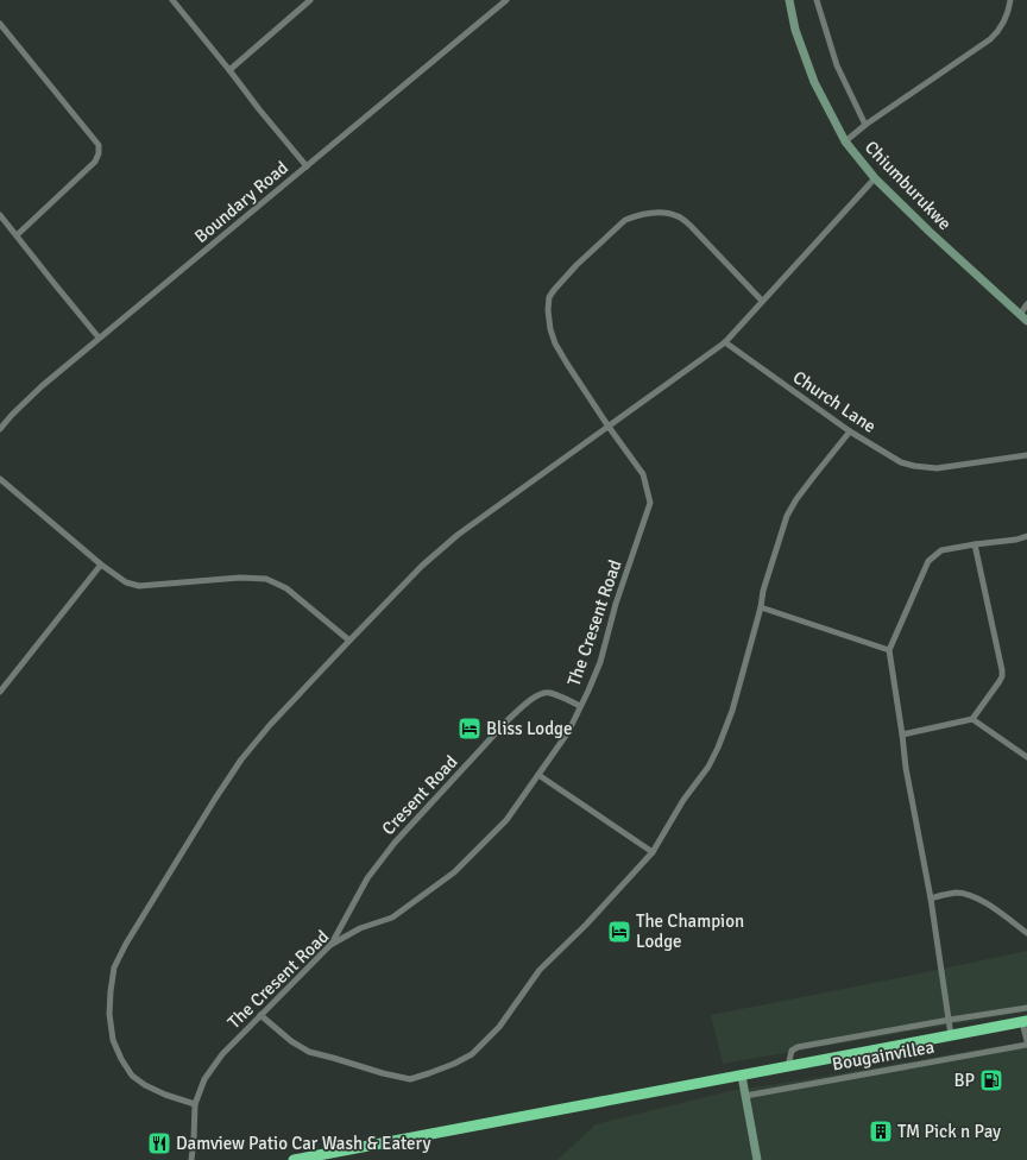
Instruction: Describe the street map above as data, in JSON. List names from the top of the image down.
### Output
{
  "streets": {
    "street": [
      "Chiumburukwe",
      "Boundary Road",
      "Church Lane",
      "The Cresent Road",
      "Cresent Road",
      "Bougainvillea"
    ]
  },
  "crossings": [
    ["The Cresent Road", "Cresent Road"]
  ],
  "places": {
    "hotel": ["Bliss Lodge", "The Champion Lodge"],
    "fuel station": ["BP"],
    "building": ["TM Pick n Pay"],
    "restaurant": ["Damview Patio Car Wash & Eatery"]
  }
}
